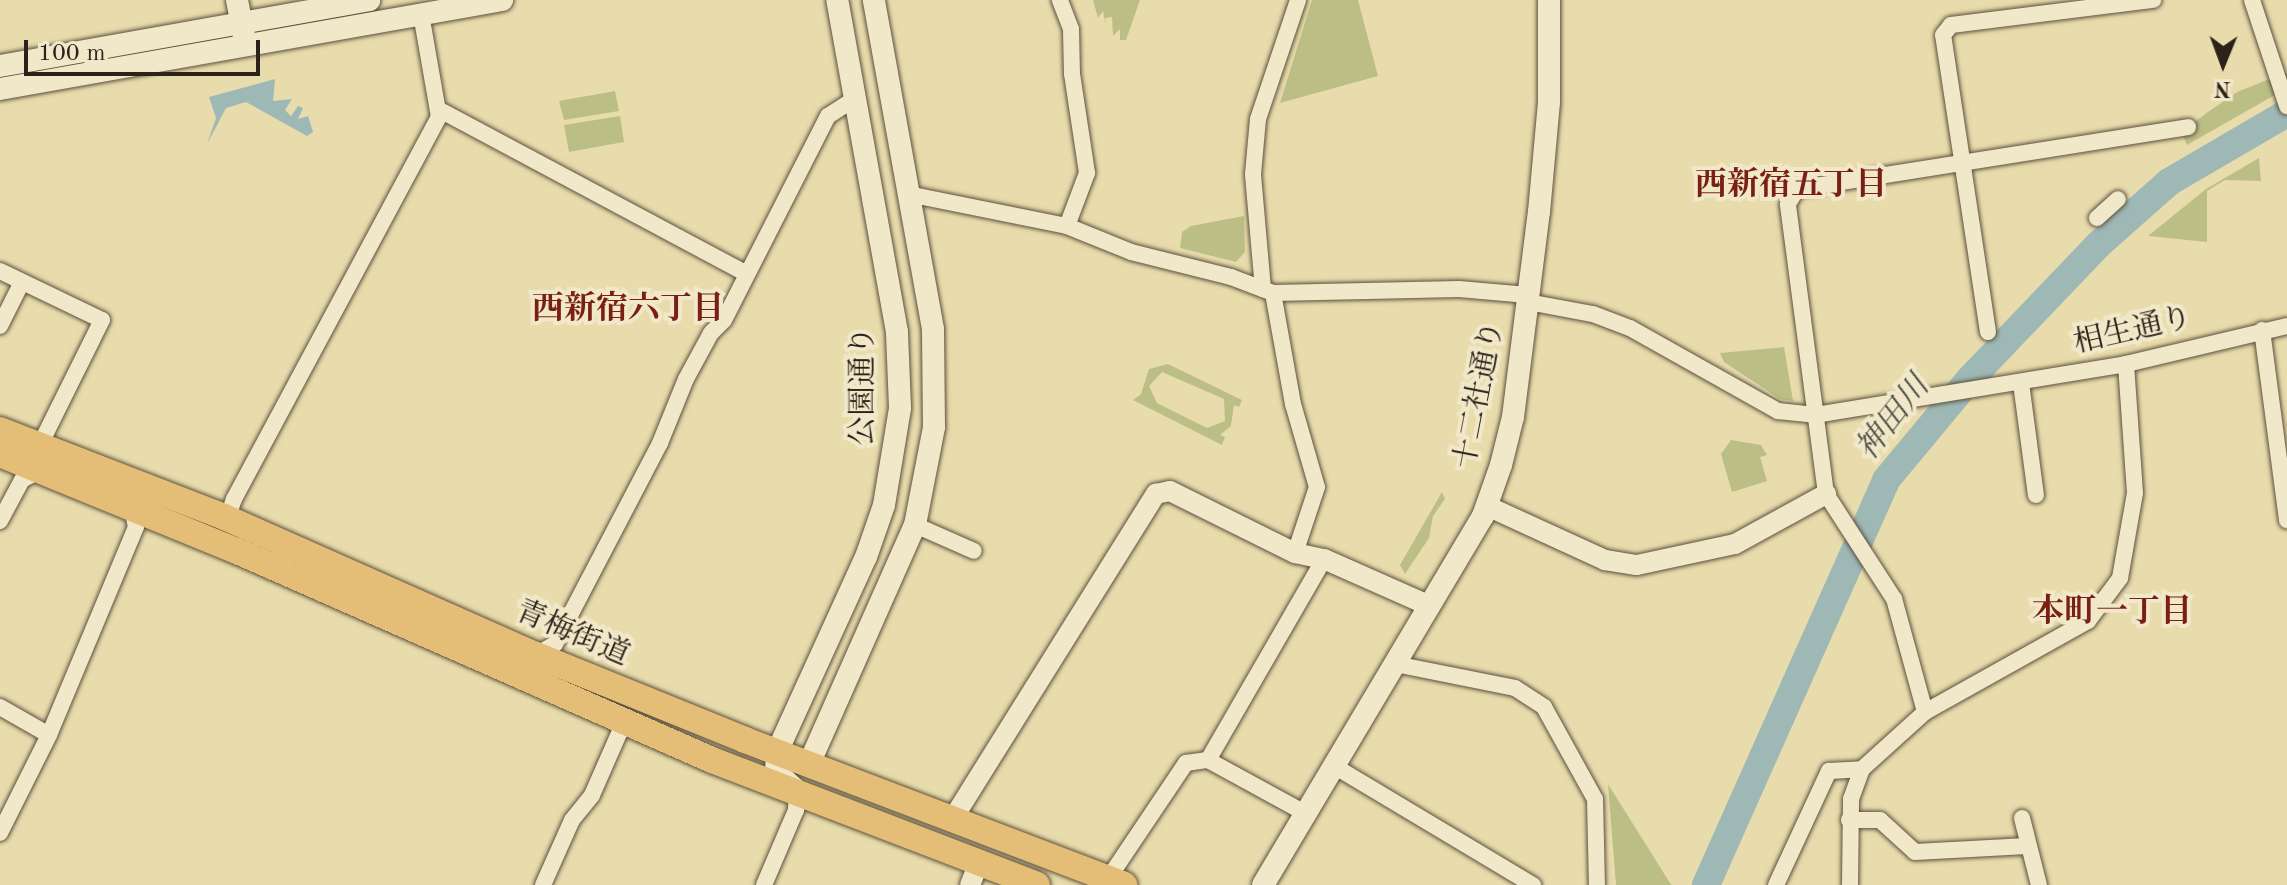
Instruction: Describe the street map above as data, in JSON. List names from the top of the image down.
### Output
{
  "streets": {
    "main road": ["公園通り", "十二社通り", "青梅街道"],
    "street": ["相生通り"]
  },
  "crossings": [
    ["公園通り", "青梅街道"]
  ],
  "districts": ["西新宿五丁目", "西新宿六丁目", "本町一丁目"],
  "water": ["神田川"],
  "scale_bar": "100 m",
  "north": "bottom"
}
